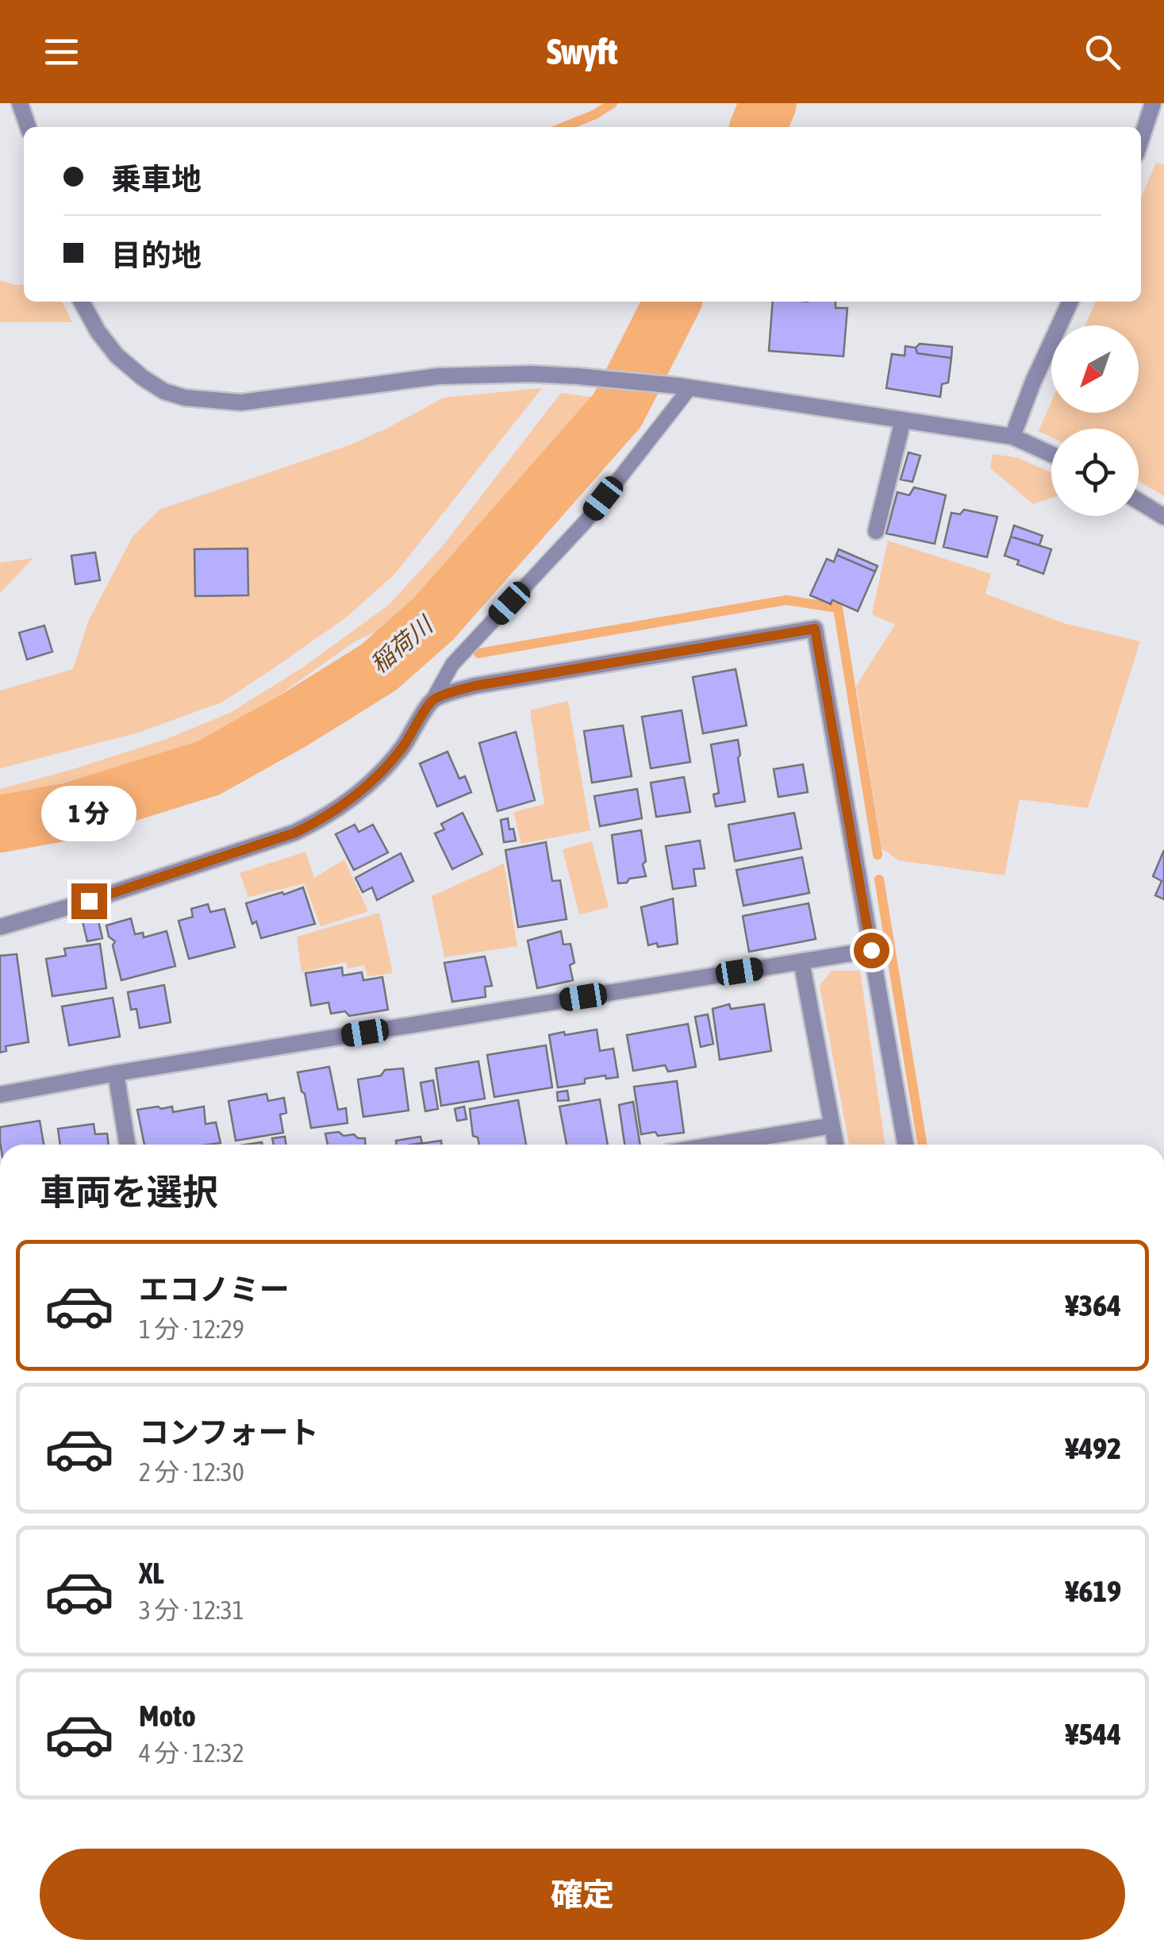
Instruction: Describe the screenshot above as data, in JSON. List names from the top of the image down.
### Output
{
  "water": ["稲荷川"],
  "north": "bottom left",
  "page": {
    "header": "Swyft",
    "banner": ["乗車地", "目的地"],
    "bubble": "1 分",
    "heading": "車両を選択",
    "list": [
      {
        "name": "エコノミー",
        "note": "1 分 · 12:29",
        "value": "¥364"
      },
      {
        "name": "コンフォート",
        "note": "2 分 · 12:30",
        "value": "¥492"
      },
      {
        "name": "XL",
        "note": "3 分 · 12:31",
        "value": "¥619"
      },
      {
        "name": "Moto",
        "note": "4 分 · 12:32",
        "value": "¥544"
      }
    ],
    "buttons": "確定"
  }
}
